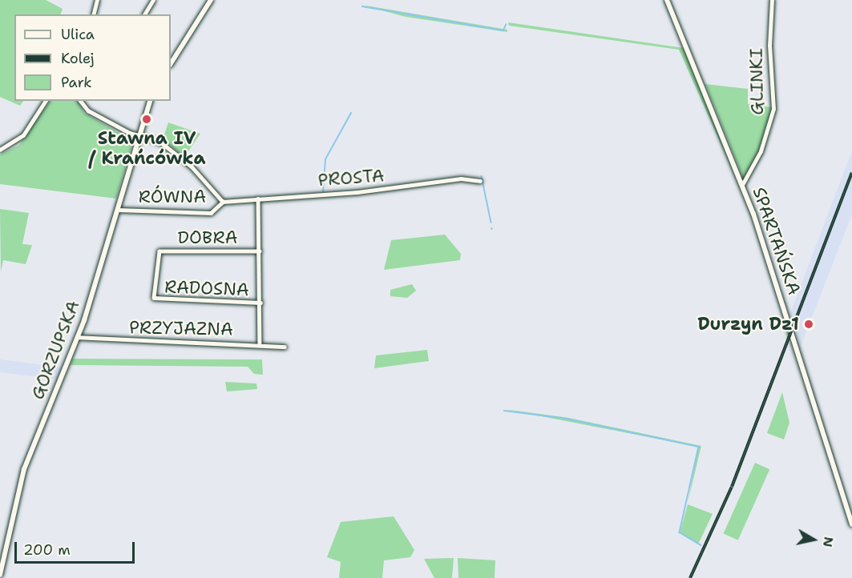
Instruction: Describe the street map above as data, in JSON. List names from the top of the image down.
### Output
{
  "streets": {
    "street": [
      "GLINKI",
      "PROSTA",
      "RÓWNA",
      "DOBRA",
      "SPARTAŃSKA",
      "RADOSNA",
      "PRZYJAZNA",
      "GORZUPSKA"
    ]
  },
  "crossings": [
    ["GLINKI", "SPARTAŃSKA"],
    ["PROSTA", "RÓWNA"],
    ["RÓWNA", "GORZUPSKA"],
    ["DOBRA", "RADOSNA"],
    ["PRZYJAZNA", "GORZUPSKA"]
  ],
  "places": ["Stawna IV / Krańcówka", "Durzyn Dz1"],
  "legend": ["Ulica", "Kolej", "Park"],
  "scale_bar": "200 m",
  "north": "right"
}
